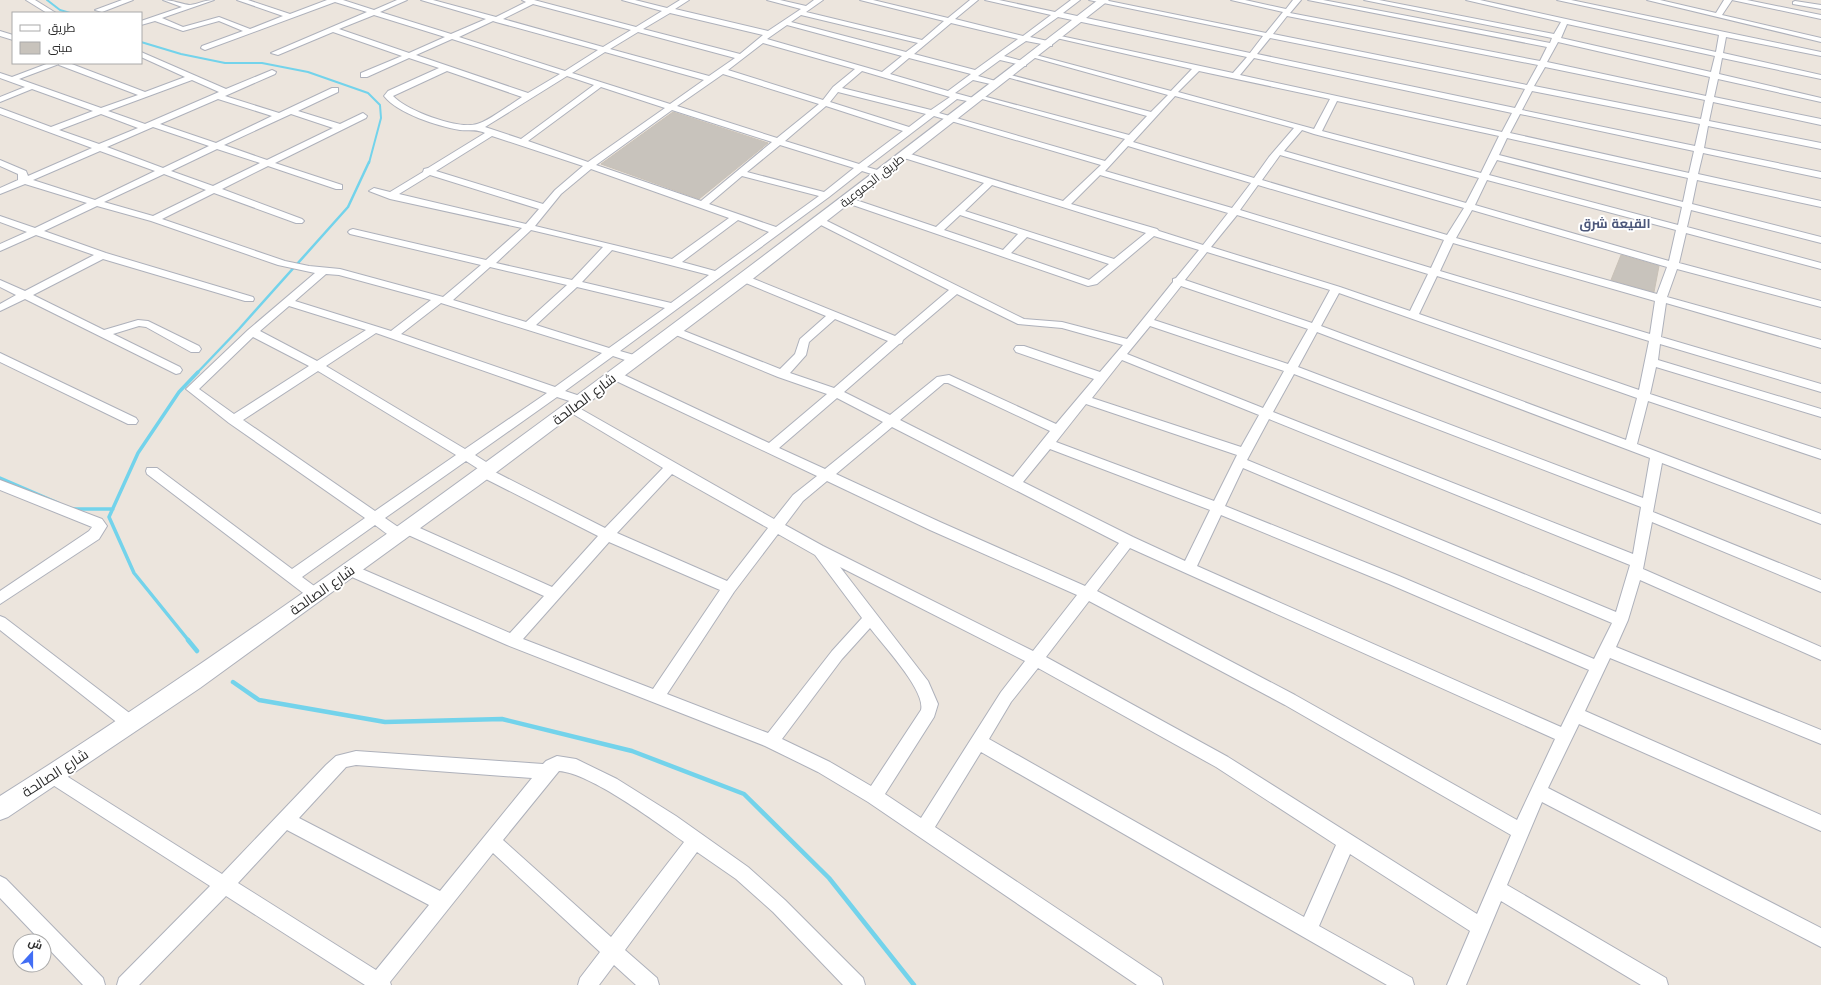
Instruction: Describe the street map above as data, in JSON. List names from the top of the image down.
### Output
{
  "streets": {
    "main road": ["طريق الجموعية", "شارع الصالحة"]
  },
  "crossings": [
    ["طريق الجموعية", "شارع الصالحة"]
  ],
  "districts": ["القيعة شرق"],
  "legend": ["طريق", "مبنى"],
  "north": "top"
}
